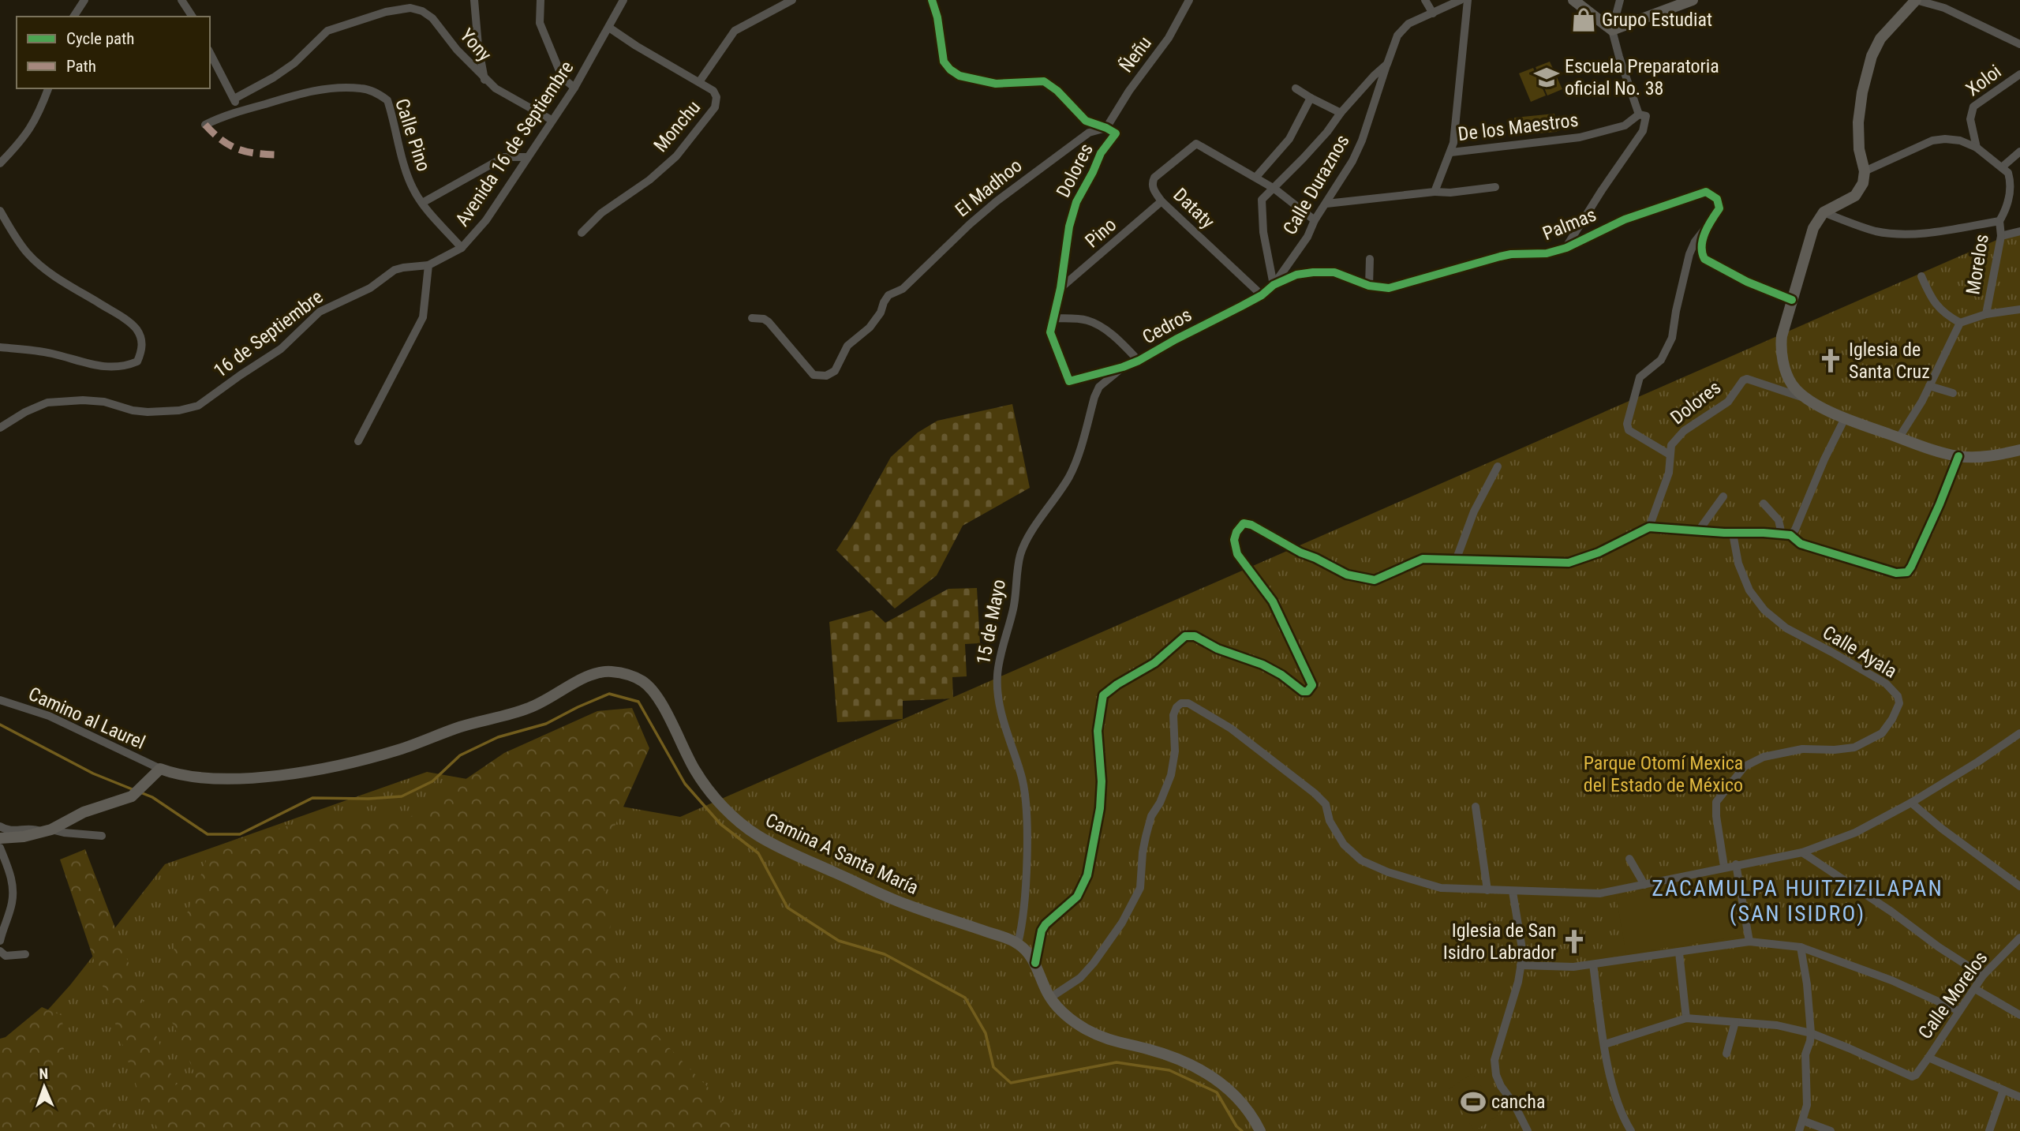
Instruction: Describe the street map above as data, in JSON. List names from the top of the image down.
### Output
{
  "streets": {
    "main road": ["Camina A Santa María"],
    "street": [
      "Yony",
      "Ñeñu",
      "Xoloi",
      "Monchu",
      "De los Maestros",
      "Calle Pino",
      "Avenida 16 de Septiembre",
      "Dolores",
      "Calle Duraznos",
      "El Madhoo",
      "Dataty",
      "Palmas",
      "Pino",
      "Morelos",
      "Cedros",
      "16 de Septiembre",
      "15 de Mayo",
      "Calle Ayala",
      "Camino al Laurel",
      "Calle Morelos"
    ]
  },
  "crossings": [
    ["Yony", "Avenida 16 de Septiembre"],
    ["Ñeñu", "Dolores"],
    ["Ñeñu", "El Madhoo"],
    ["Monchu", "Avenida 16 de Septiembre"],
    ["Calle Pino", "Avenida 16 de Septiembre"],
    ["Avenida 16 de Septiembre", "16 de Septiembre"],
    ["Dolores", "El Madhoo"],
    ["Dolores", "Palmas"],
    ["Dolores", "Pino"],
    ["Dolores", "Cedros"],
    ["Calle Duraznos", "Palmas"],
    ["Calle Duraznos", "Cedros"],
    ["Dataty", "Pino"],
    ["Dataty", "Cedros"],
    ["Palmas", "Cedros"],
    ["Cedros", "15 de Mayo"],
    ["15 de Mayo", "Camina A Santa María"],
    ["Camino al Laurel", "Camina A Santa María"]
  ],
  "districts": ["ZACAMULPA HUITZIZILAPAN (SAN ISIDRO)"],
  "parks": ["Parque Otomí Mexica del Estado de México"],
  "places": {
    "shop": ["Grupo Estudiat"],
    "school or university": ["Escuela Preparatoria oficial No. 38"],
    "church": ["Iglesia de Santa Cruz", "Iglesia de San Isidro Labrador"],
    "sports": ["cancha"]
  },
  "legend": ["Cycle path", "Path"],
  "north": "top"
}
